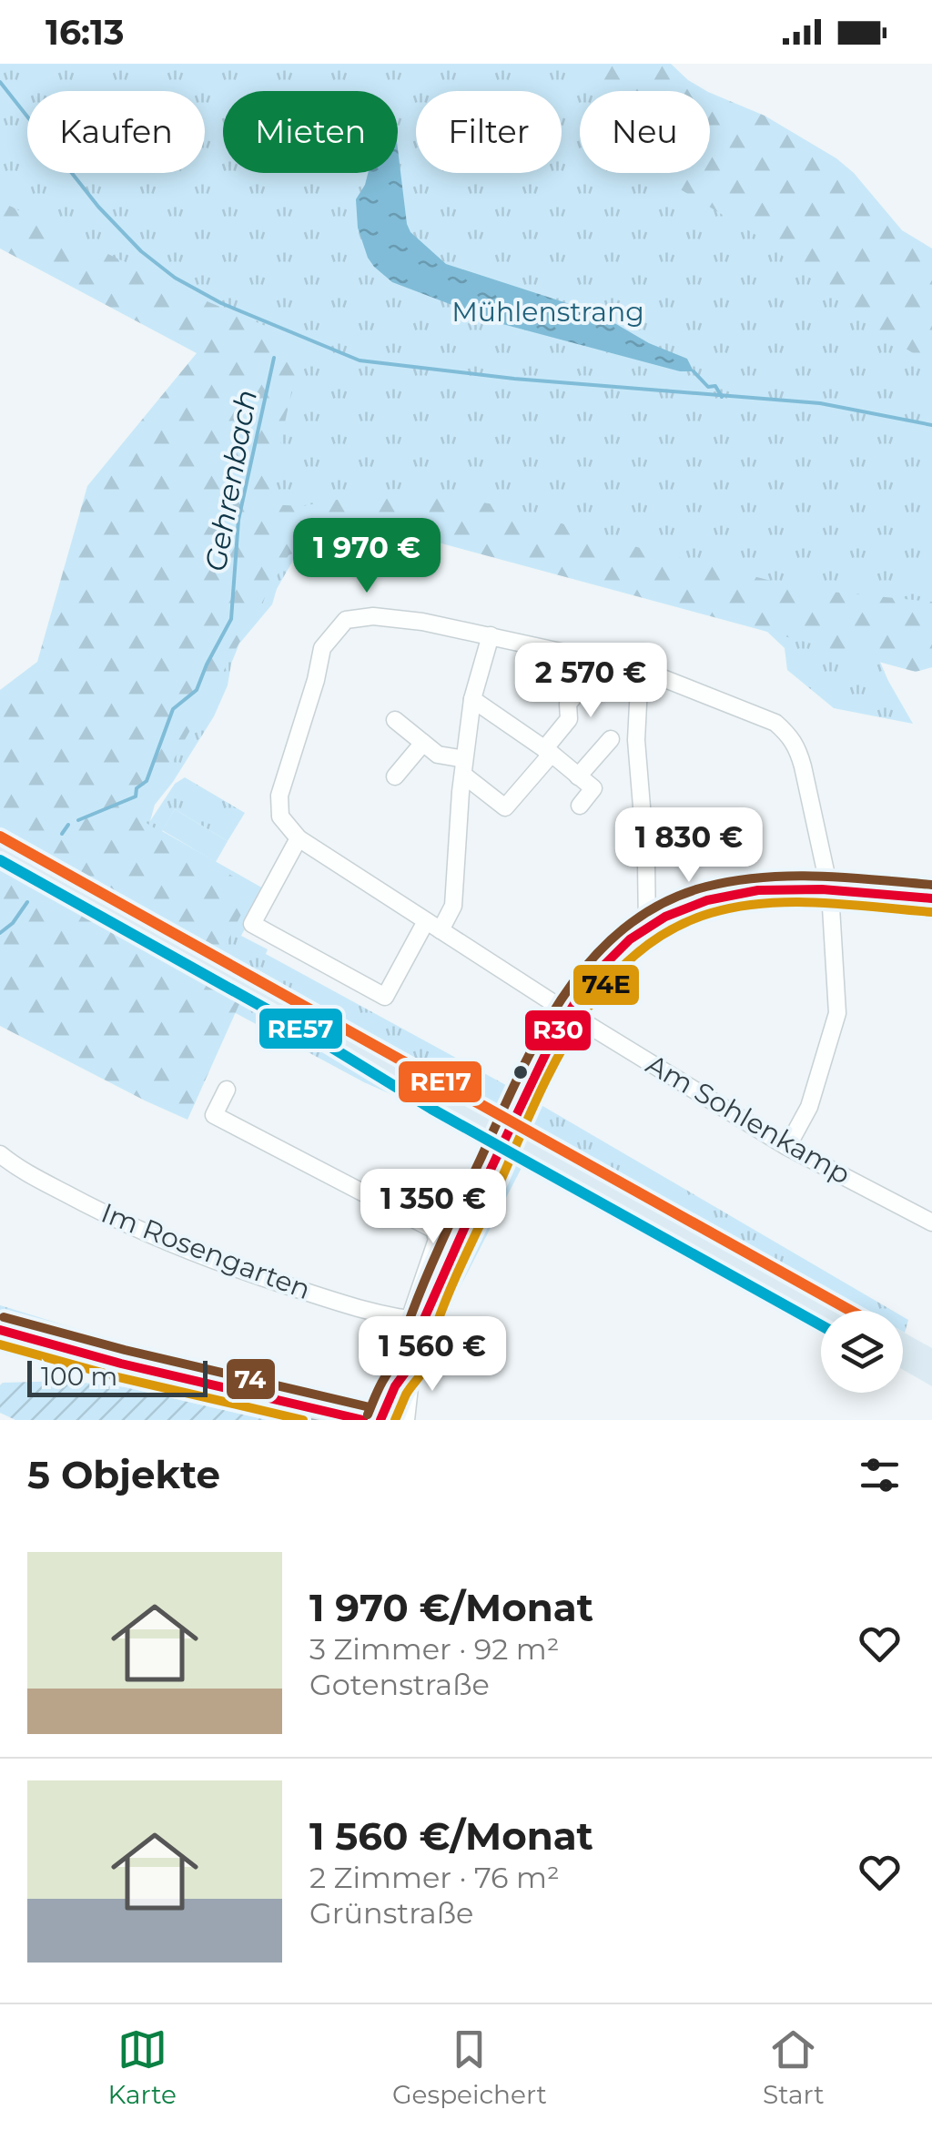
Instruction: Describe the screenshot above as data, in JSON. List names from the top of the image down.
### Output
{
  "streets": {
    "street": ["Am Sohlenkamp", "Im Rosengarten"]
  },
  "water": ["Gehrenbach"],
  "parks": ["Mühlenstrang"],
  "lines": [
    "transit line RE17",
    "transit line RE57",
    "transit line 74",
    "transit line R30",
    "transit line 74E"
  ],
  "scale_bar": "100 m",
  "page": {
    "status": "16:13",
    "chip": [
      "Kaufen",
      "Mieten",
      "Filter",
      "Neu"
    ],
    "price": [
      "1 970 €",
      "2 570 €",
      "1 830 €",
      "1 350 €",
      "1 560 €"
    ],
    "scale": "100 m",
    "heading": "5 Objekte",
    "list": [
      {
        "name": "1 970 €/Monat",
        "note": "3 Zimmer · 92 m² · Gotenstraße"
      },
      {
        "name": "1 560 €/Monat",
        "note": "2 Zimmer · 76 m² · Grünstraße"
      }
    ],
    "tabs": ["Karte", "Gespeichert", "Start"]
  }
}
